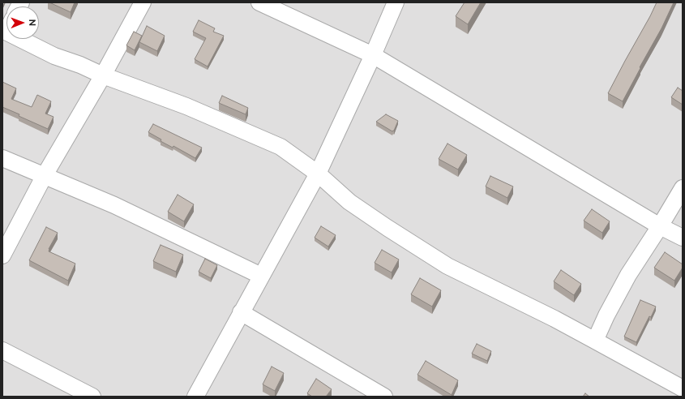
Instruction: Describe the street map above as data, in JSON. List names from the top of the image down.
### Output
{
  "north": "right"
}
